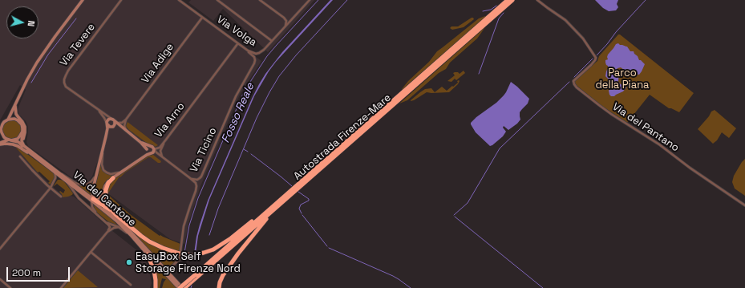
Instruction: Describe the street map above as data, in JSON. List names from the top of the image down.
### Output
{
  "streets": {
    "highway": ["Autostrada Firenze-Mare"],
    "main road": ["Via Tevere", "Via Arno", "Via del Cantone"],
    "street": [
      "Via Volga",
      "Via Adige",
      "Via del Pantano",
      "Via Ticino"
    ]
  },
  "crossings": [
    ["Via Volga", "Via Adige"],
    ["Via Volga", "Via Arno"],
    ["Via Volga", "Via Ticino"],
    ["Via Arno", "Via del Cantone"],
    ["Autostrada Firenze-Mare", "Via del Cantone"]
  ],
  "water": ["Fosso Reale"],
  "parks": ["Parco della Piana"],
  "places": ["EasyBox Self Storage Firenze Nord"],
  "scale_bar": "200 m",
  "north": "right"
}
